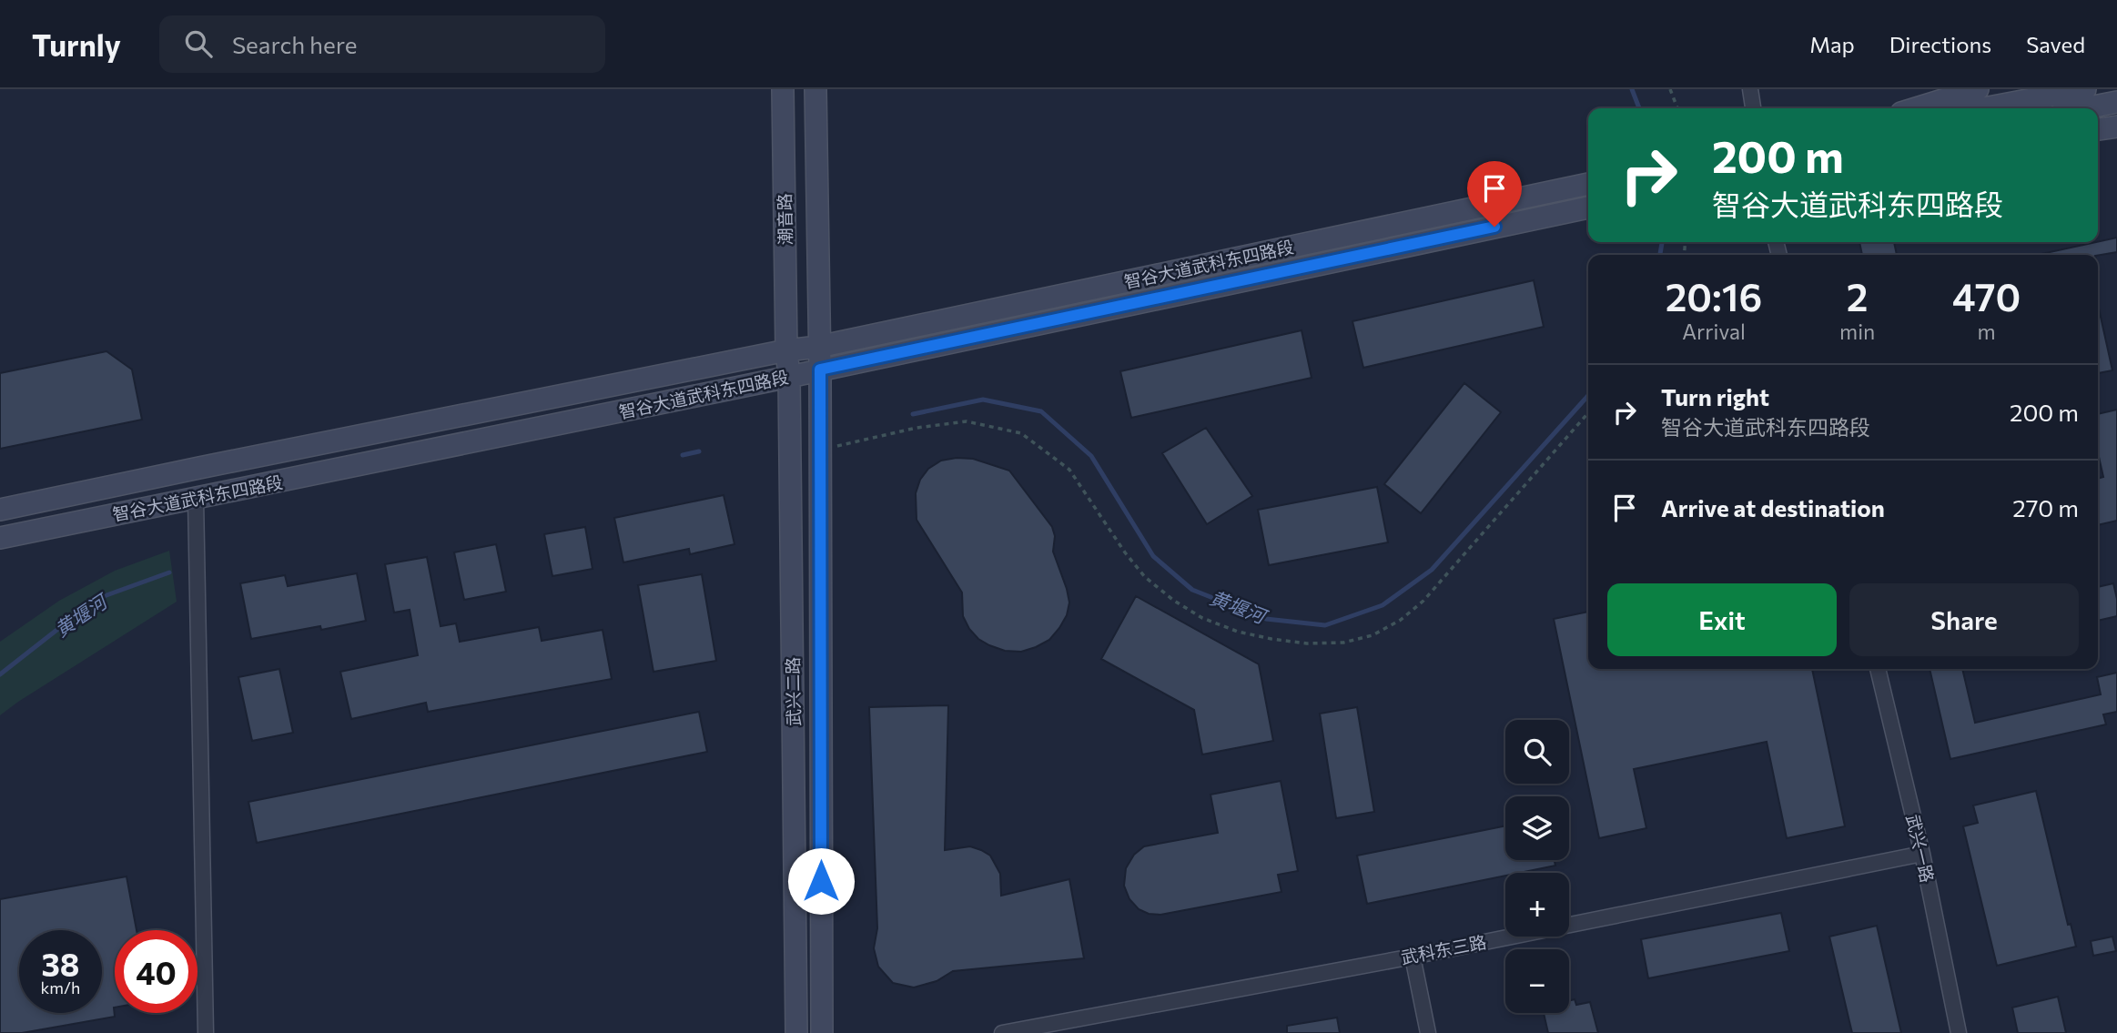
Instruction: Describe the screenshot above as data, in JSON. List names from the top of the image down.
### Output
{
  "streets": {
    "main road": ["潮音路", "智谷大道武科东四路段", "武兴二路"],
    "street": ["武兴一路", "武科东三路"]
  },
  "crossings": [
    ["潮音路", "智谷大道武科东四路段"],
    ["潮音路", "武兴二路"],
    ["智谷大道武科东四路段", "武兴二路"],
    ["武兴一路", "武科东三路"]
  ],
  "water": ["黄堰河"],
  "page": {
    "header": "Turnly",
    "search": "Search here",
    "nav": ["Map", "Directions", "Saved"],
    "turn": ["200 m", "智谷大道武科东四路段"],
    "eta": [
      "20:16",
      "Arrival",
      "2",
      "min",
      "470",
      "m"
    ],
    "list": [
      {
        "name": "Turn right",
        "note": "智谷大道武科东四路段",
        "value": "200 m"
      },
      {
        "name": "Arrive at destination",
        "value": "270 m"
      }
    ],
    "buttons": ["Exit", "Share"],
    "map_buttons": ["+", "−"],
    "speed": "38 km/h",
    "limit": "40"
  }
}
